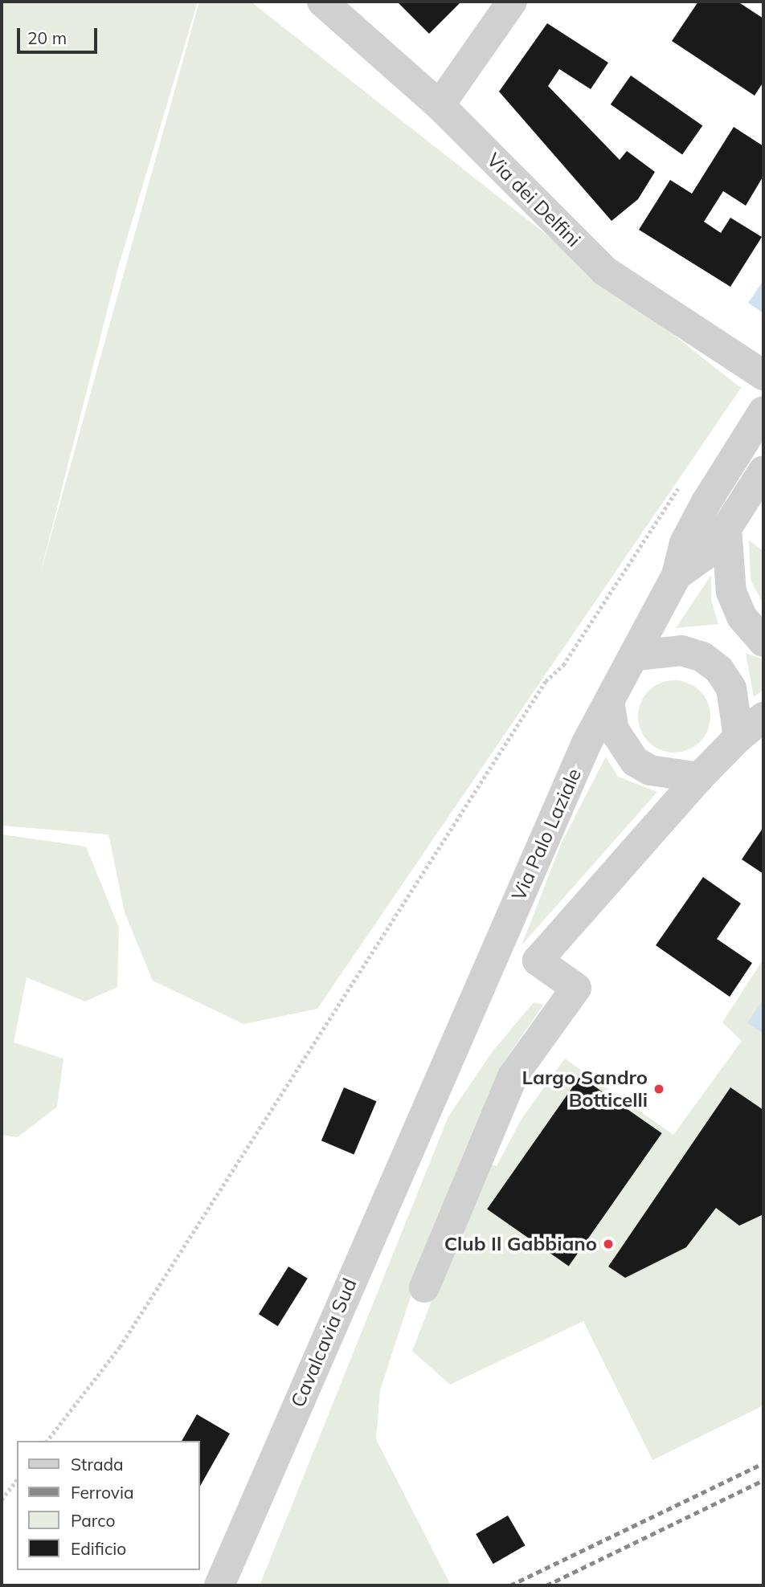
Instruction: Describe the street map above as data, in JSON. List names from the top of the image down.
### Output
{
  "streets": {
    "street": ["Via dei Delfini", "Via Palo Laziale", "Cavalcavia Sud"]
  },
  "crossings": [
    ["Via Palo Laziale", "Cavalcavia Sud"]
  ],
  "places": ["Largo Sandro Botticelli", "Club Il Gabbiano"],
  "legend": [
    "Strada",
    "Ferrovia",
    "Parco",
    "Edificio"
  ],
  "scale_bar": "20 m"
}
